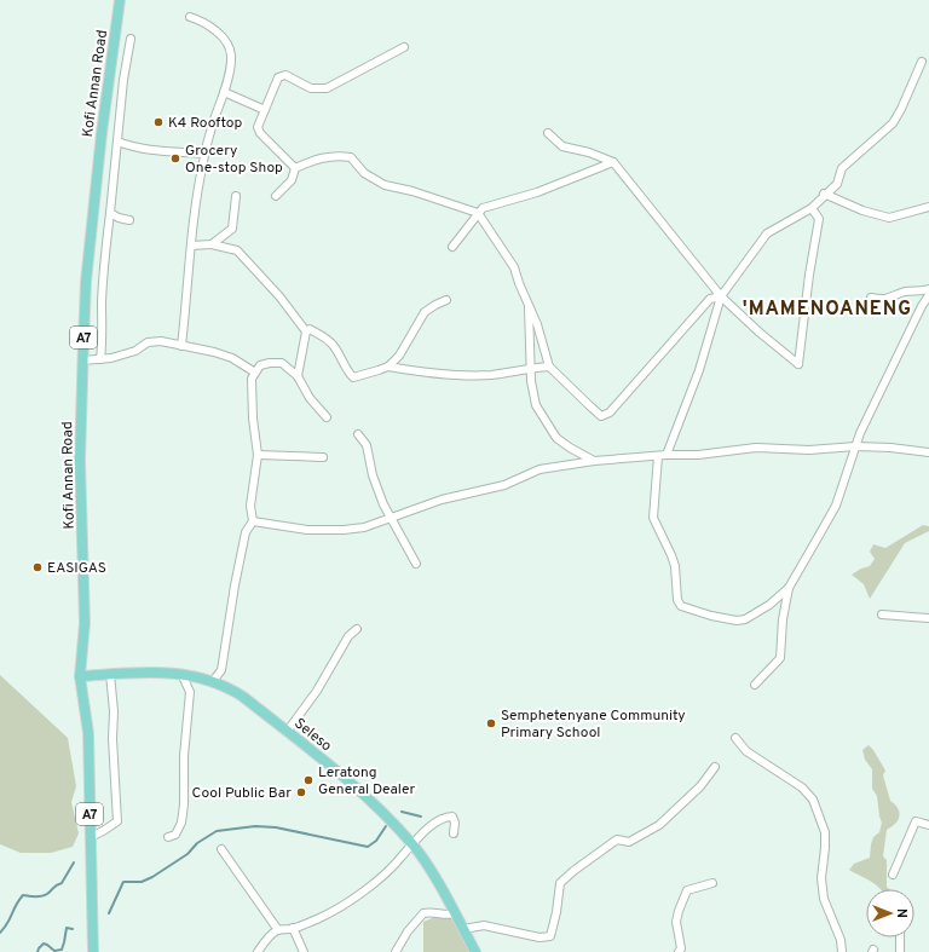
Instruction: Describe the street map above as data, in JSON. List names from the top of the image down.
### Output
{
  "streets": {
    "main road": ["Kofi Annan Road", "A7", "Seleso"]
  },
  "crossings": [
    ["Kofi Annan Road", "Seleso"]
  ],
  "districts": ["'MAMENOANENG"],
  "places": [
    "K4 Rooftop",
    "Grocery One-stop Shop",
    "EASIGAS",
    "Semphetenyane Community Primary School",
    "Leratong General Dealer",
    "Cool Public Bar"
  ],
  "north": "right"
}
